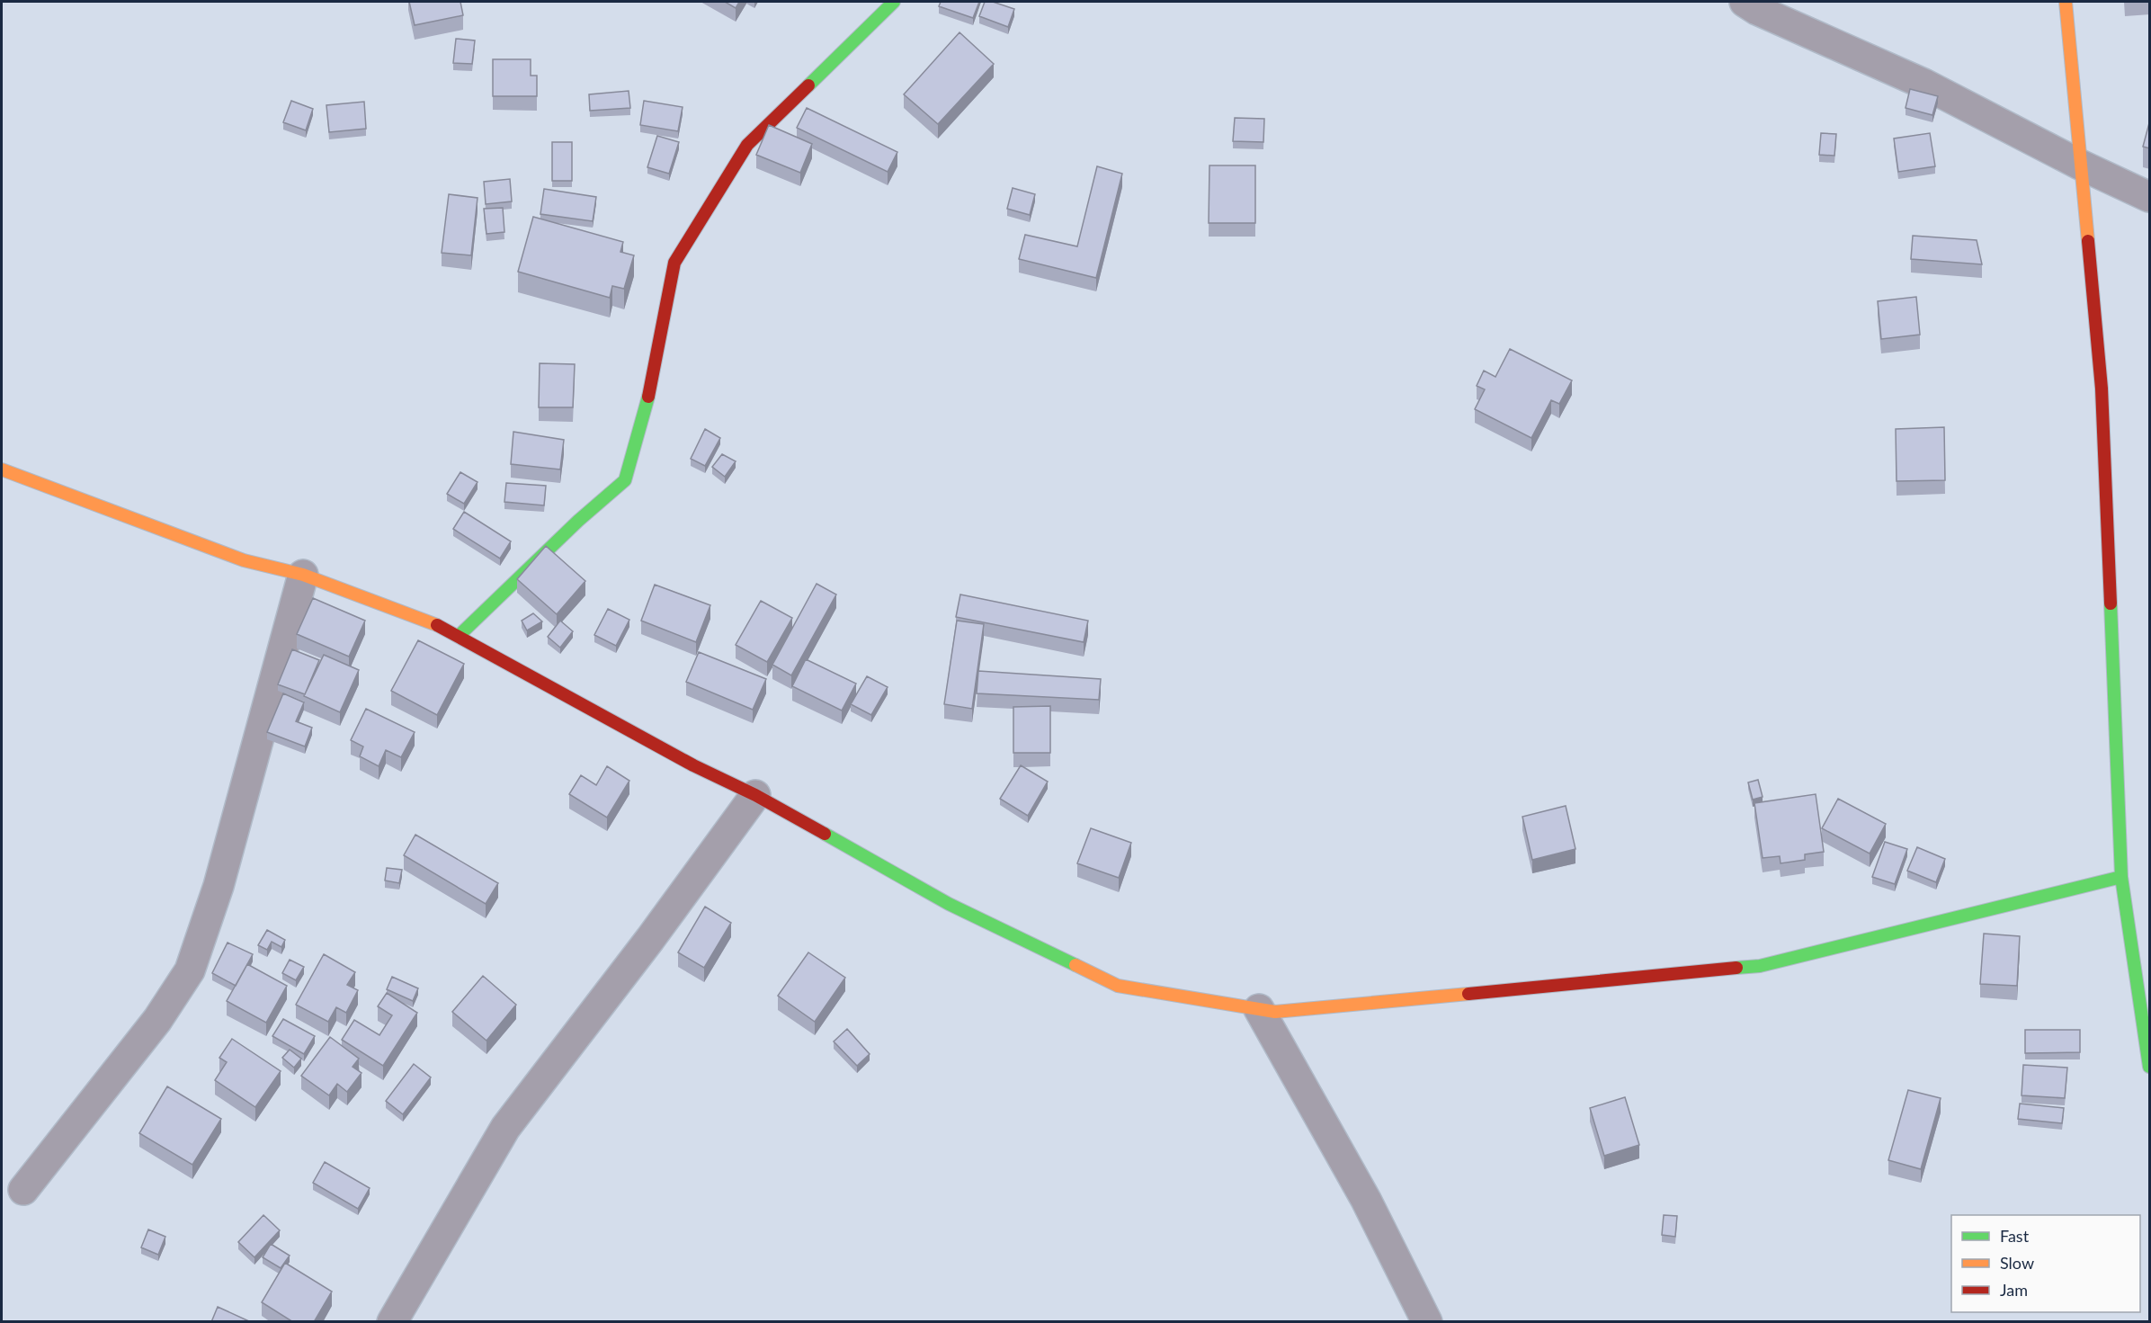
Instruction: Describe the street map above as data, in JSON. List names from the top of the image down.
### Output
{
  "legend": ["Fast", "Slow", "Jam"]
}
